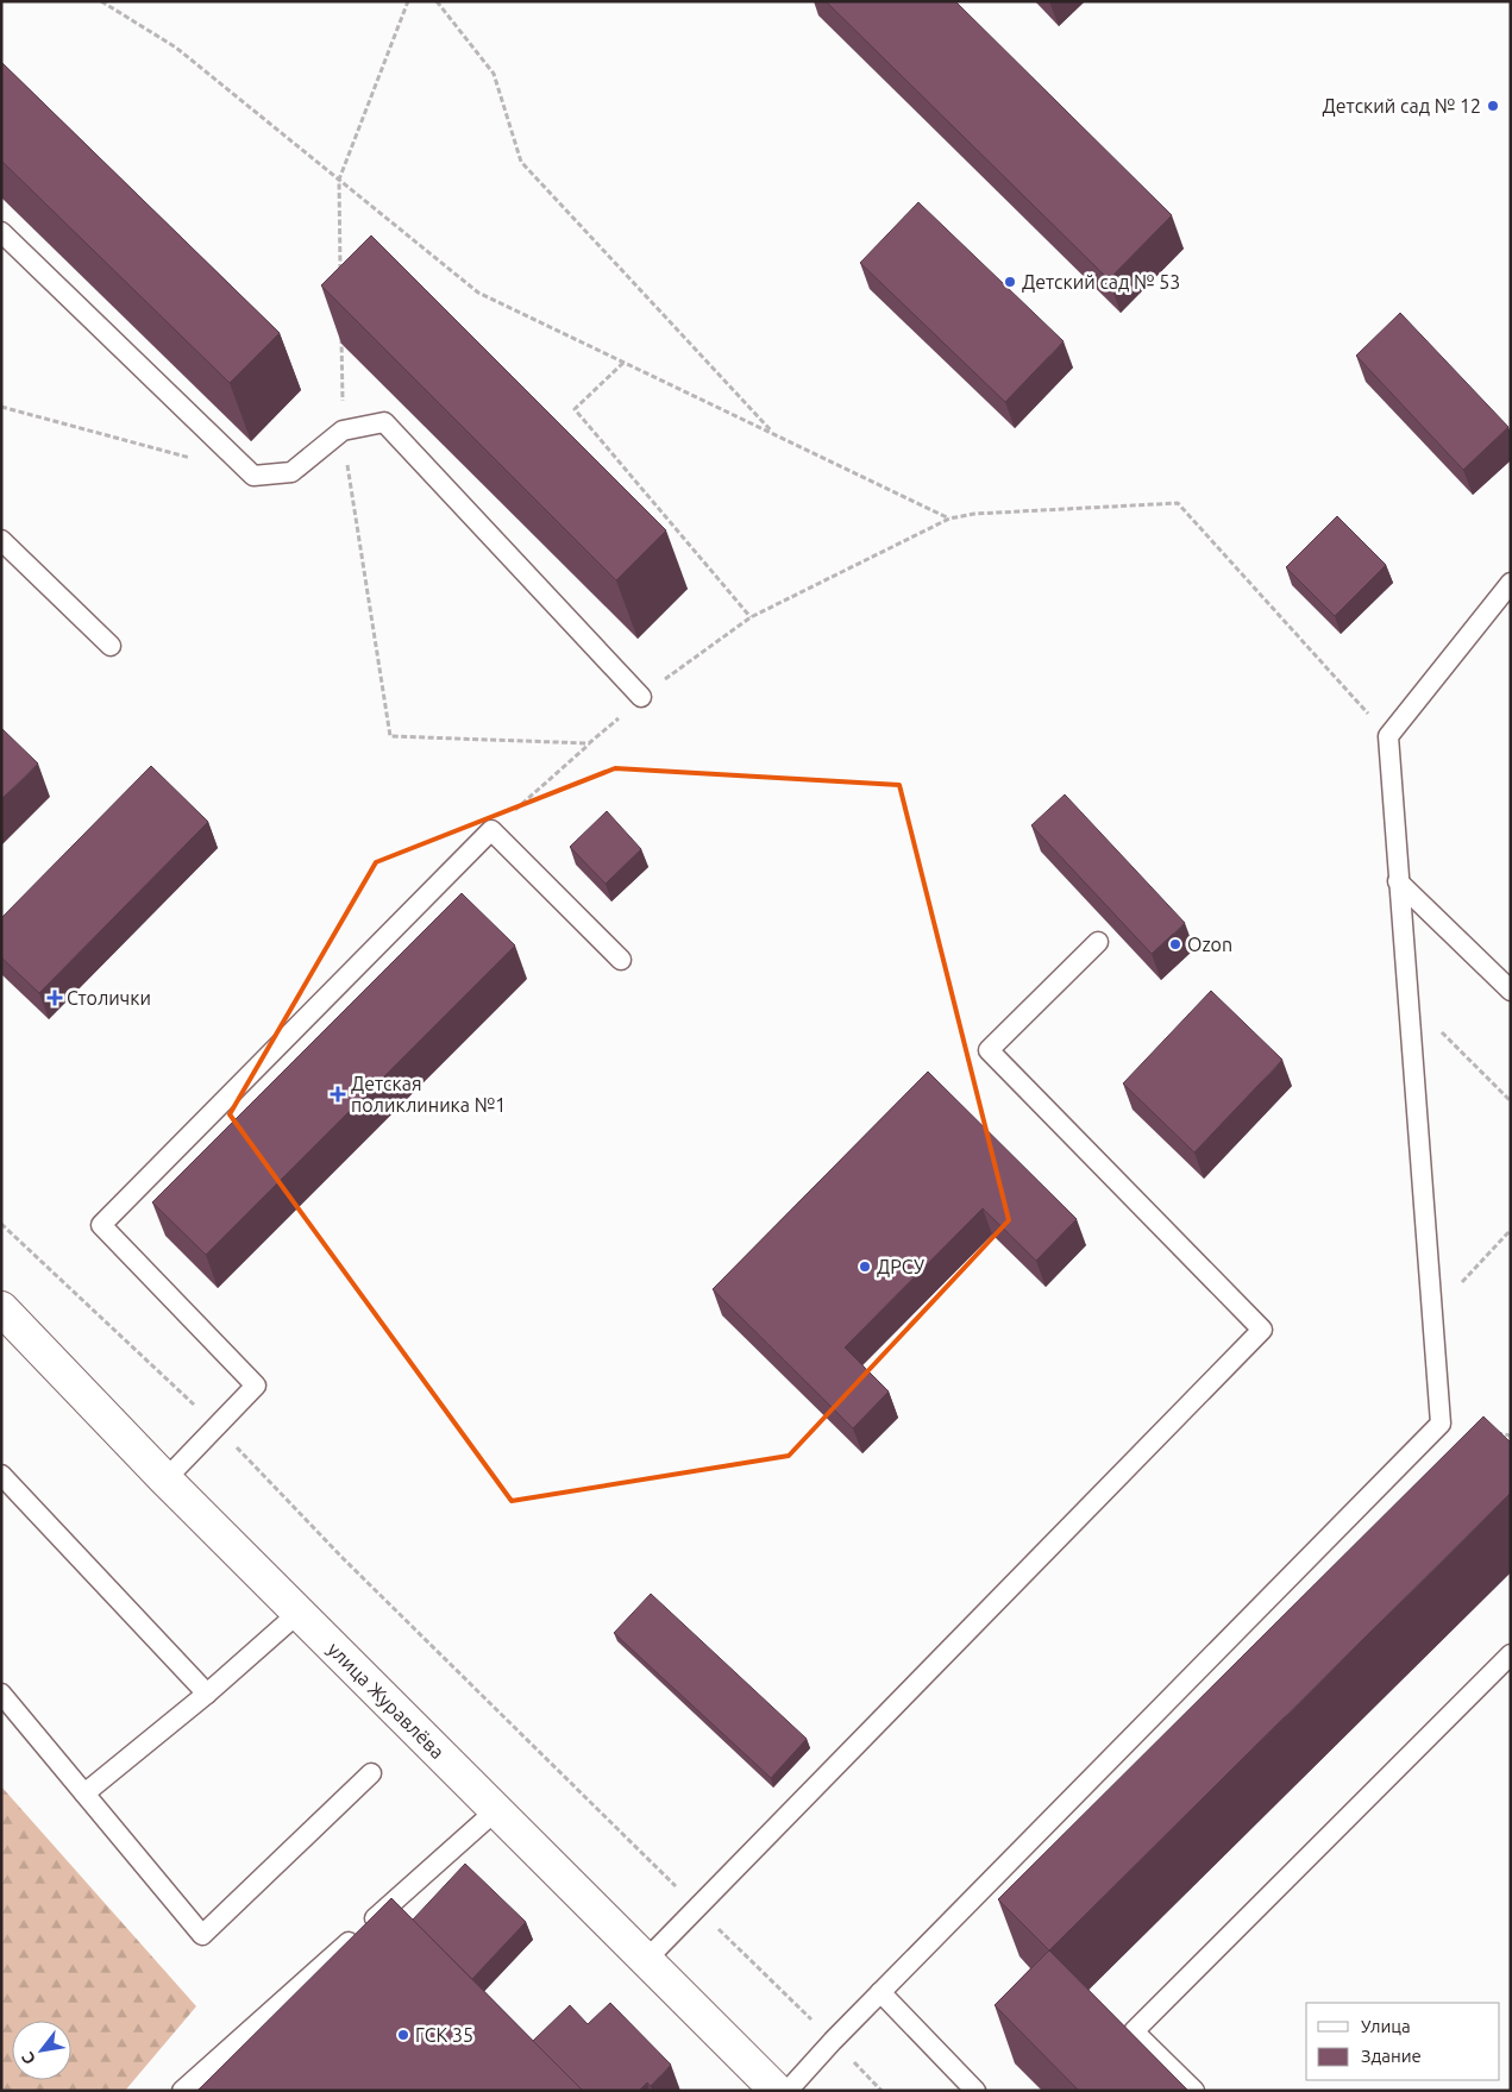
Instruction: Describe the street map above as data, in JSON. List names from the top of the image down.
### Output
{
  "streets": {
    "street": ["улица Журавлёва"]
  },
  "places": {
    "other": [
      "Детский сад № 12",
      "Детский сад № 53",
      "Ozon",
      "ДРСУ",
      "ГСК 35"
    ],
    "health": ["Столички", "Детская поликлиника №1"]
  },
  "legend": ["Улица", "Здание"],
  "north": "bottom left"
}
